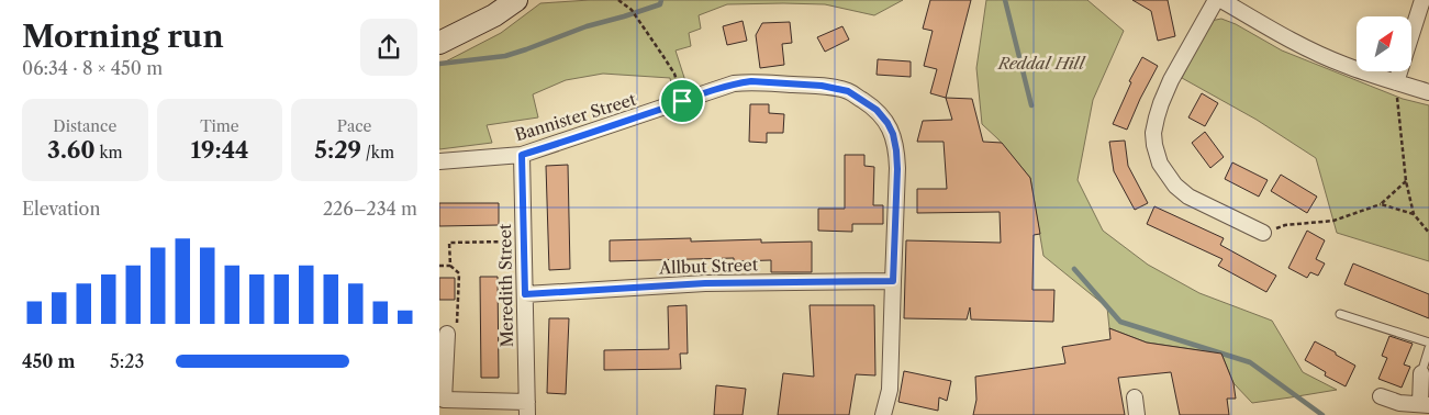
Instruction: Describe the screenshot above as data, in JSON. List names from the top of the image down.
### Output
{
  "streets": {
    "street": ["Bannister Street", "Allbut Street", "Meredith Street"]
  },
  "crossings": [
    ["Bannister Street", "Allbut Street"],
    ["Bannister Street", "Meredith Street"],
    ["Allbut Street", "Meredith Street"]
  ],
  "parks": ["Reddal Hill"],
  "north": "top right",
  "page": {
    "heading": ["Morning run", "06:34 · 8 × 450 m"],
    "stats": [
      ["Distance", "3.60 km"],
      ["Time", "19:44"],
      ["Pace", "5:29 /km"]
    ],
    "chart": ["Elevation", "226–234 m"],
    "list": [
      {
        "name": "450 m",
        "note": "5:23"
      }
    ]
  }
}
